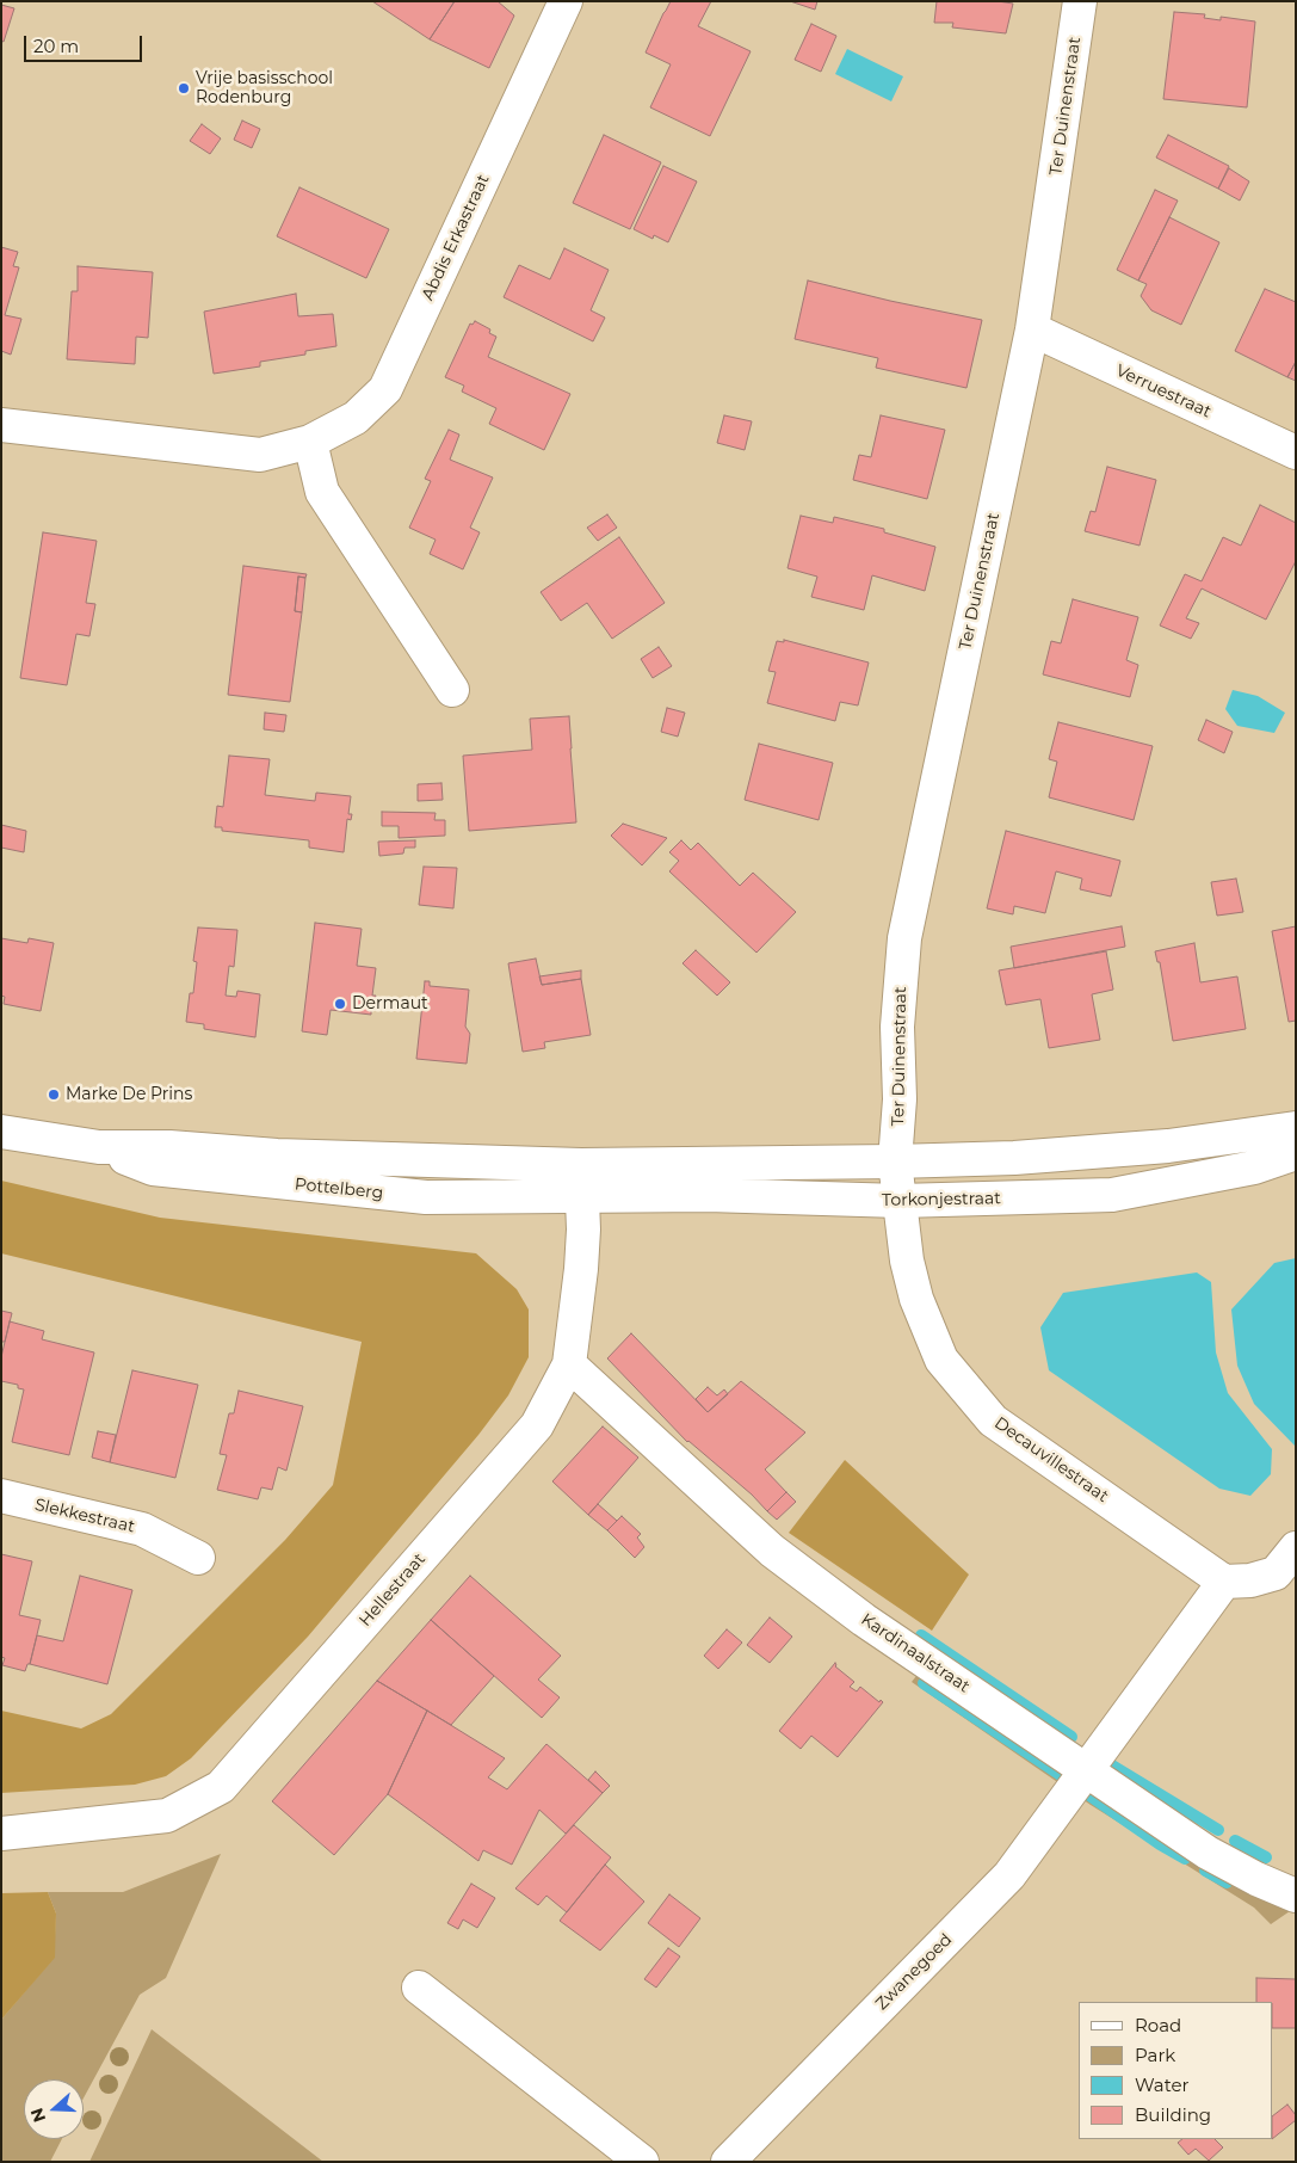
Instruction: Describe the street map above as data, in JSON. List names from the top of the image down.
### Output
{
  "streets": {
    "street": [
      "Ter Duinenstraat",
      "Abdis Erkastraat",
      "Verruestraat",
      "Pottelberg",
      "Torkonjestraat",
      "Decauvillestraat",
      "Slekkestraat",
      "Hellestraat",
      "Kardinaalstraat",
      "Zwanegoed"
    ]
  },
  "crossings": [
    ["Ter Duinenstraat", "Verruestraat"],
    ["Ter Duinenstraat", "Torkonjestraat"],
    ["Ter Duinenstraat", "Decauvillestraat"],
    ["Pottelberg", "Torkonjestraat"],
    ["Pottelberg", "Hellestraat"],
    ["Torkonjestraat", "Decauvillestraat"],
    ["Torkonjestraat", "Hellestraat"],
    ["Hellestraat", "Kardinaalstraat"],
    ["Kardinaalstraat", "Zwanegoed"]
  ],
  "places": ["Vrije basisschool Rodenburg", "Dermaut", "Marke De Prins"],
  "legend": [
    "Road",
    "Park",
    "Water",
    "Building"
  ],
  "scale_bar": "20 m",
  "north": "left"
}
